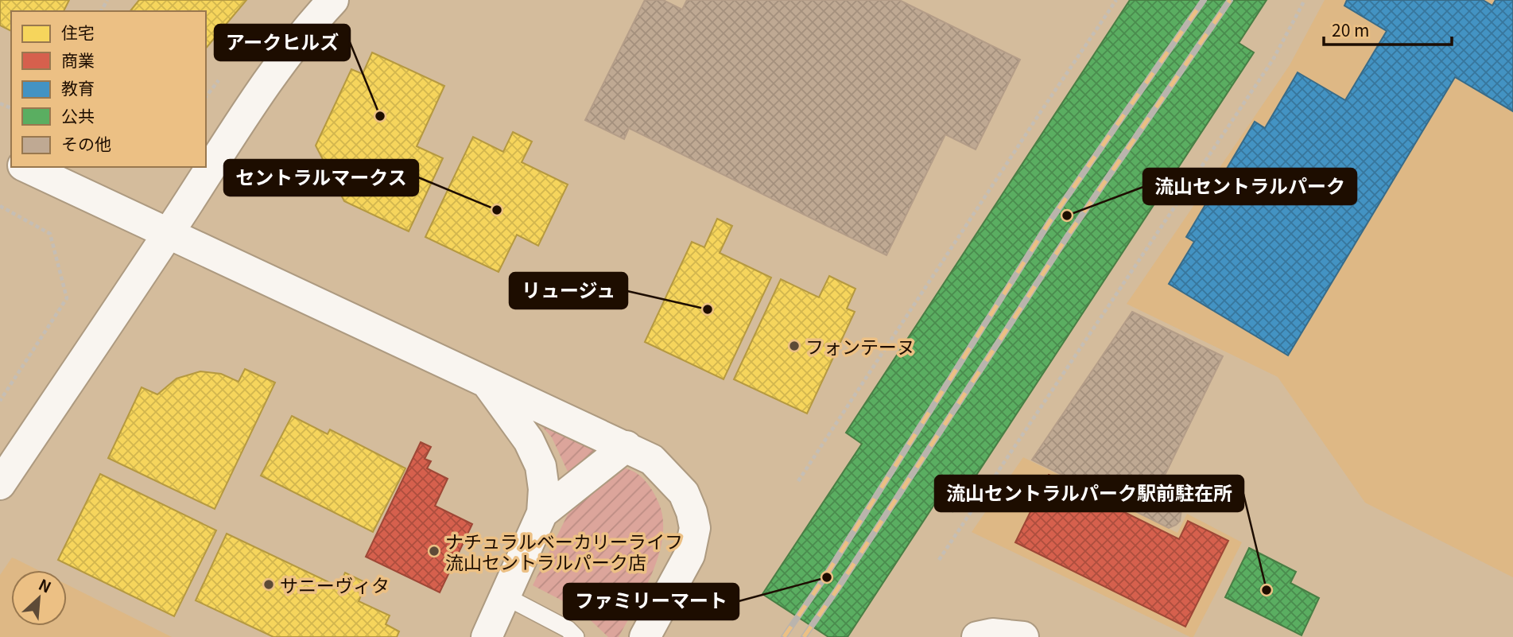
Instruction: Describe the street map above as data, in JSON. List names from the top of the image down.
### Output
{
  "places": [
    "アークヒルズ",
    "セントラルマークス",
    "流山セントラルパーク",
    "リュージュ",
    "フォンテーヌ",
    "ナチュラルベーカリーライフ 流山セントラルパーク店",
    "ファミリーマート",
    "サニーヴィタ",
    "流山セントラルパーク駅前駐在所"
  ],
  "legend": [
    "住宅",
    "商業",
    "教育",
    "公共",
    "その他"
  ],
  "scale_bar": "20 m",
  "north": "top right"
}
